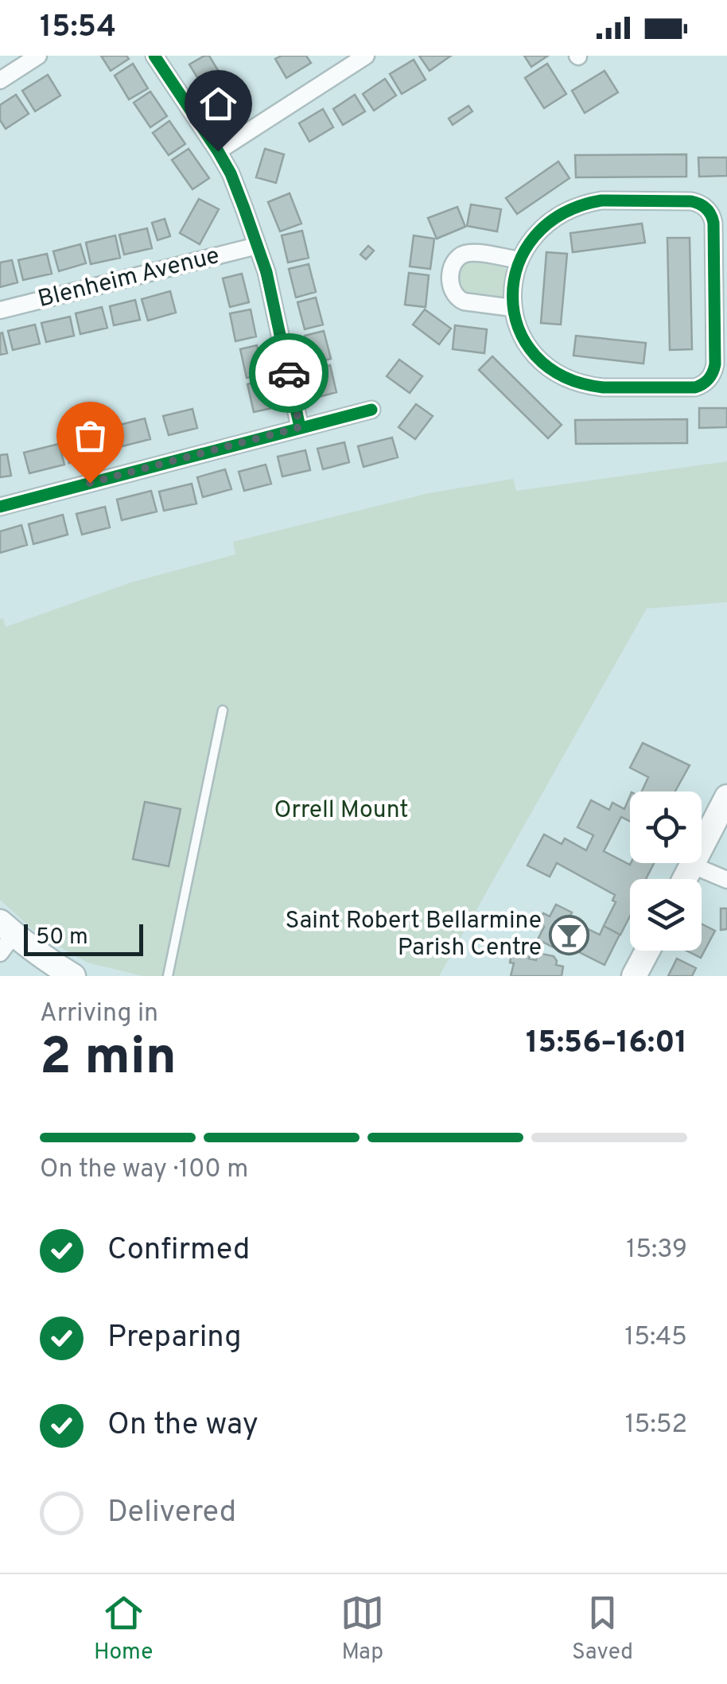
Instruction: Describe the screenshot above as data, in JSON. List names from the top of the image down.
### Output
{
  "streets": {
    "street": ["Blenheim Avenue"]
  },
  "parks": ["Orrell Mount"],
  "places": {
    "bar": ["Saint Robert Bellarmine Parish Centre"]
  },
  "scale_bar": "50 m",
  "page": {
    "status": "15:54",
    "scale": "50 m",
    "heading": ["2 min", "Arriving in", "15:56–16:01"],
    "bar": "On the way · 100 m",
    "list": [
      ["Confirmed", "15:39"],
      ["Preparing", "15:45"],
      ["On the way", "15:52"],
      "Delivered"
    ],
    "tabs": ["Home", "Map", "Saved"]
  }
}
